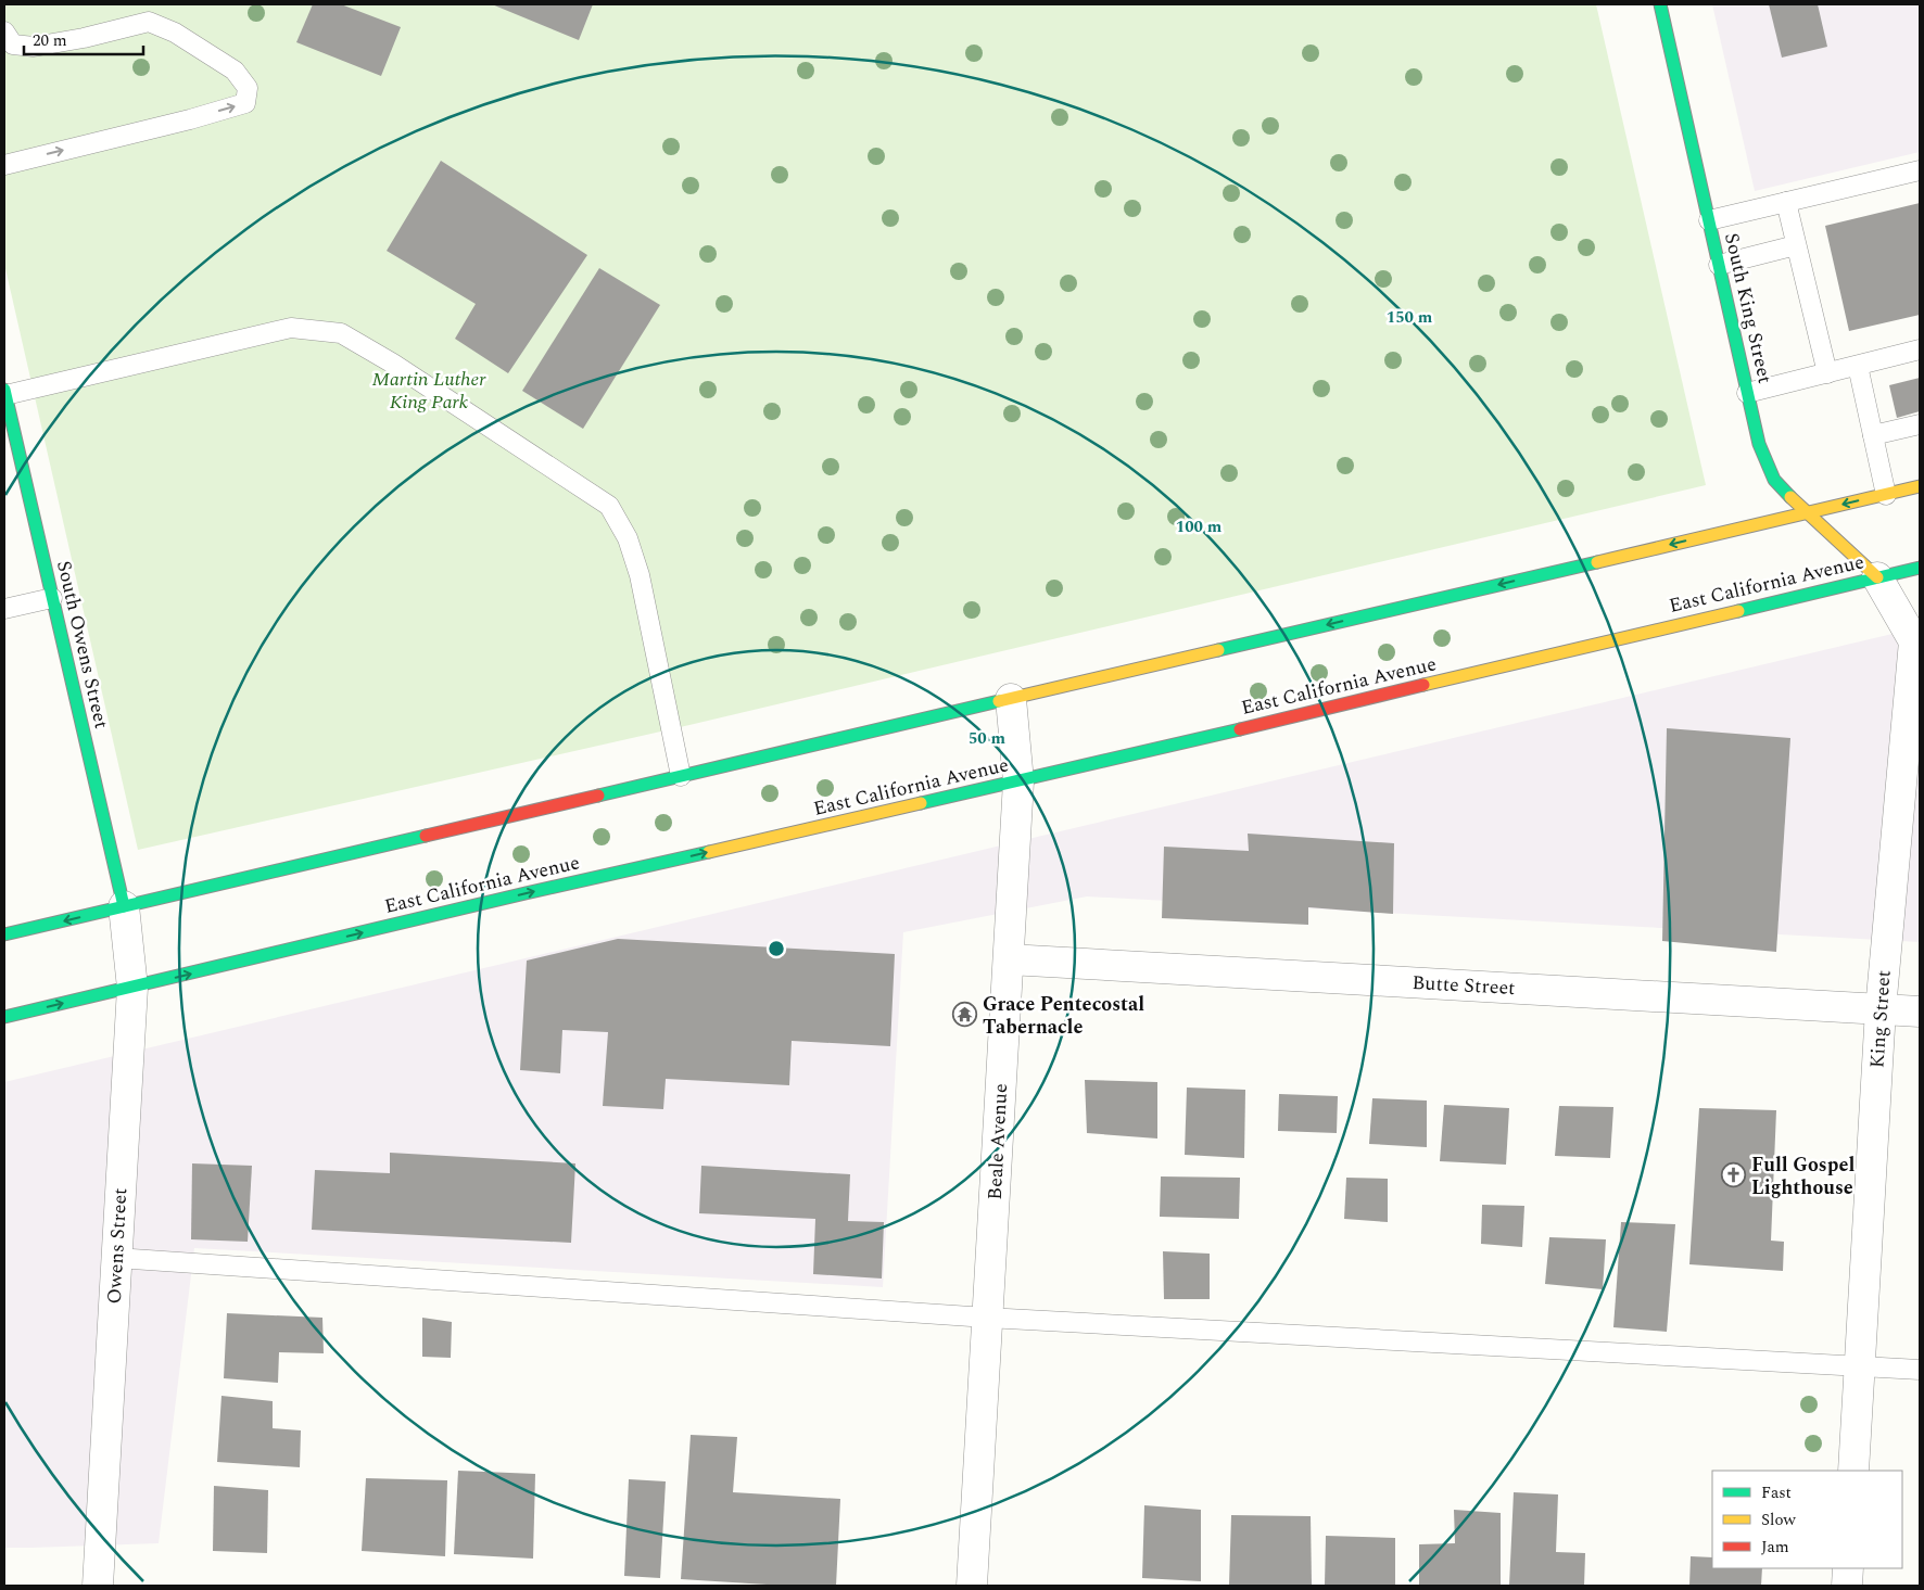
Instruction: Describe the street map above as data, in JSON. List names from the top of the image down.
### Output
{
  "streets": {
    "main road": ["South King Street", "East California Avenue", "South Owens Street"],
    "street": [
      "Butte Street",
      "King Street",
      "Beale Avenue",
      "Owens Street"
    ]
  },
  "crossings": [
    ["South King Street", "East California Avenue"],
    ["South King Street", "King Street"],
    ["East California Avenue", "King Street"],
    ["East California Avenue", "Beale Avenue"],
    ["East California Avenue", "Owens Street"],
    ["South Owens Street", "Owens Street"],
    ["Butte Street", "King Street"],
    ["Butte Street", "Beale Avenue"]
  ],
  "parks": ["Martin Luther King Park"],
  "places": {
    "temple": ["Grace Pentecostal Tabernacle"],
    "church": ["Full Gospel Lighthouse"]
  },
  "legend": ["Fast", "Slow", "Jam"],
  "scale_bar": "20 m",
  "rings": ["150 m", "100 m", "50 m"]
}
